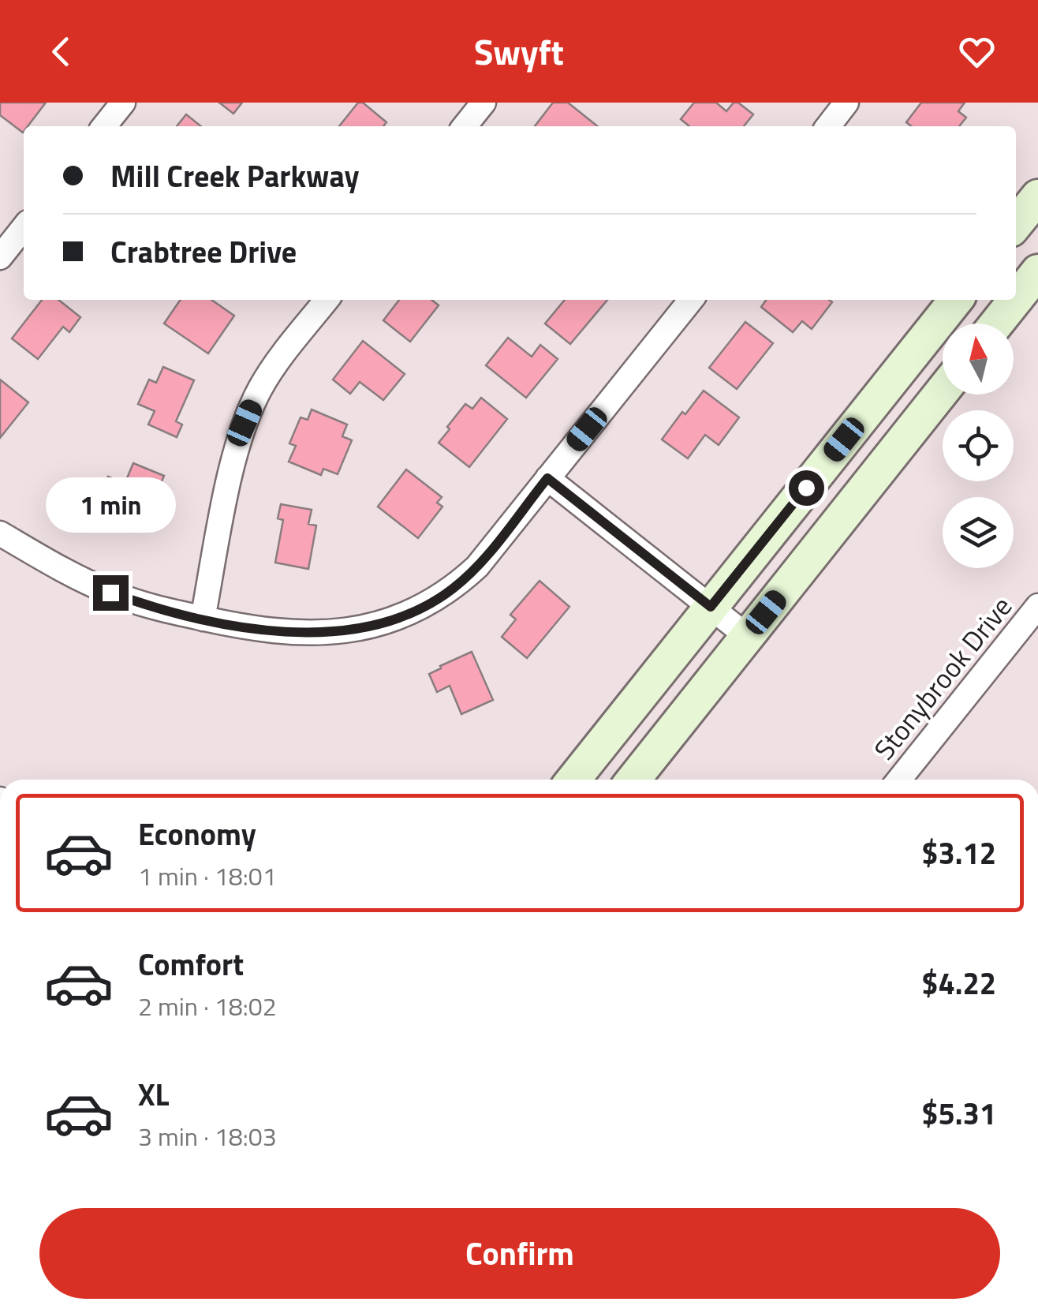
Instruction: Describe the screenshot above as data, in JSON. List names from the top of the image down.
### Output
{
  "streets": {
    "street": ["Stonybrook Drive"]
  },
  "north": "top",
  "page": {
    "header": "Swyft",
    "banner": ["Mill Creek Parkway", "Crabtree Drive"],
    "bubble": "1 min",
    "list": [
      {
        "name": "Economy",
        "note": "1 min · 18:01",
        "value": "$3.12"
      },
      {
        "name": "Comfort",
        "note": "2 min · 18:02",
        "value": "$4.22"
      },
      {
        "name": "XL",
        "note": "3 min · 18:03",
        "value": "$5.31"
      }
    ],
    "buttons": "Confirm"
  }
}
